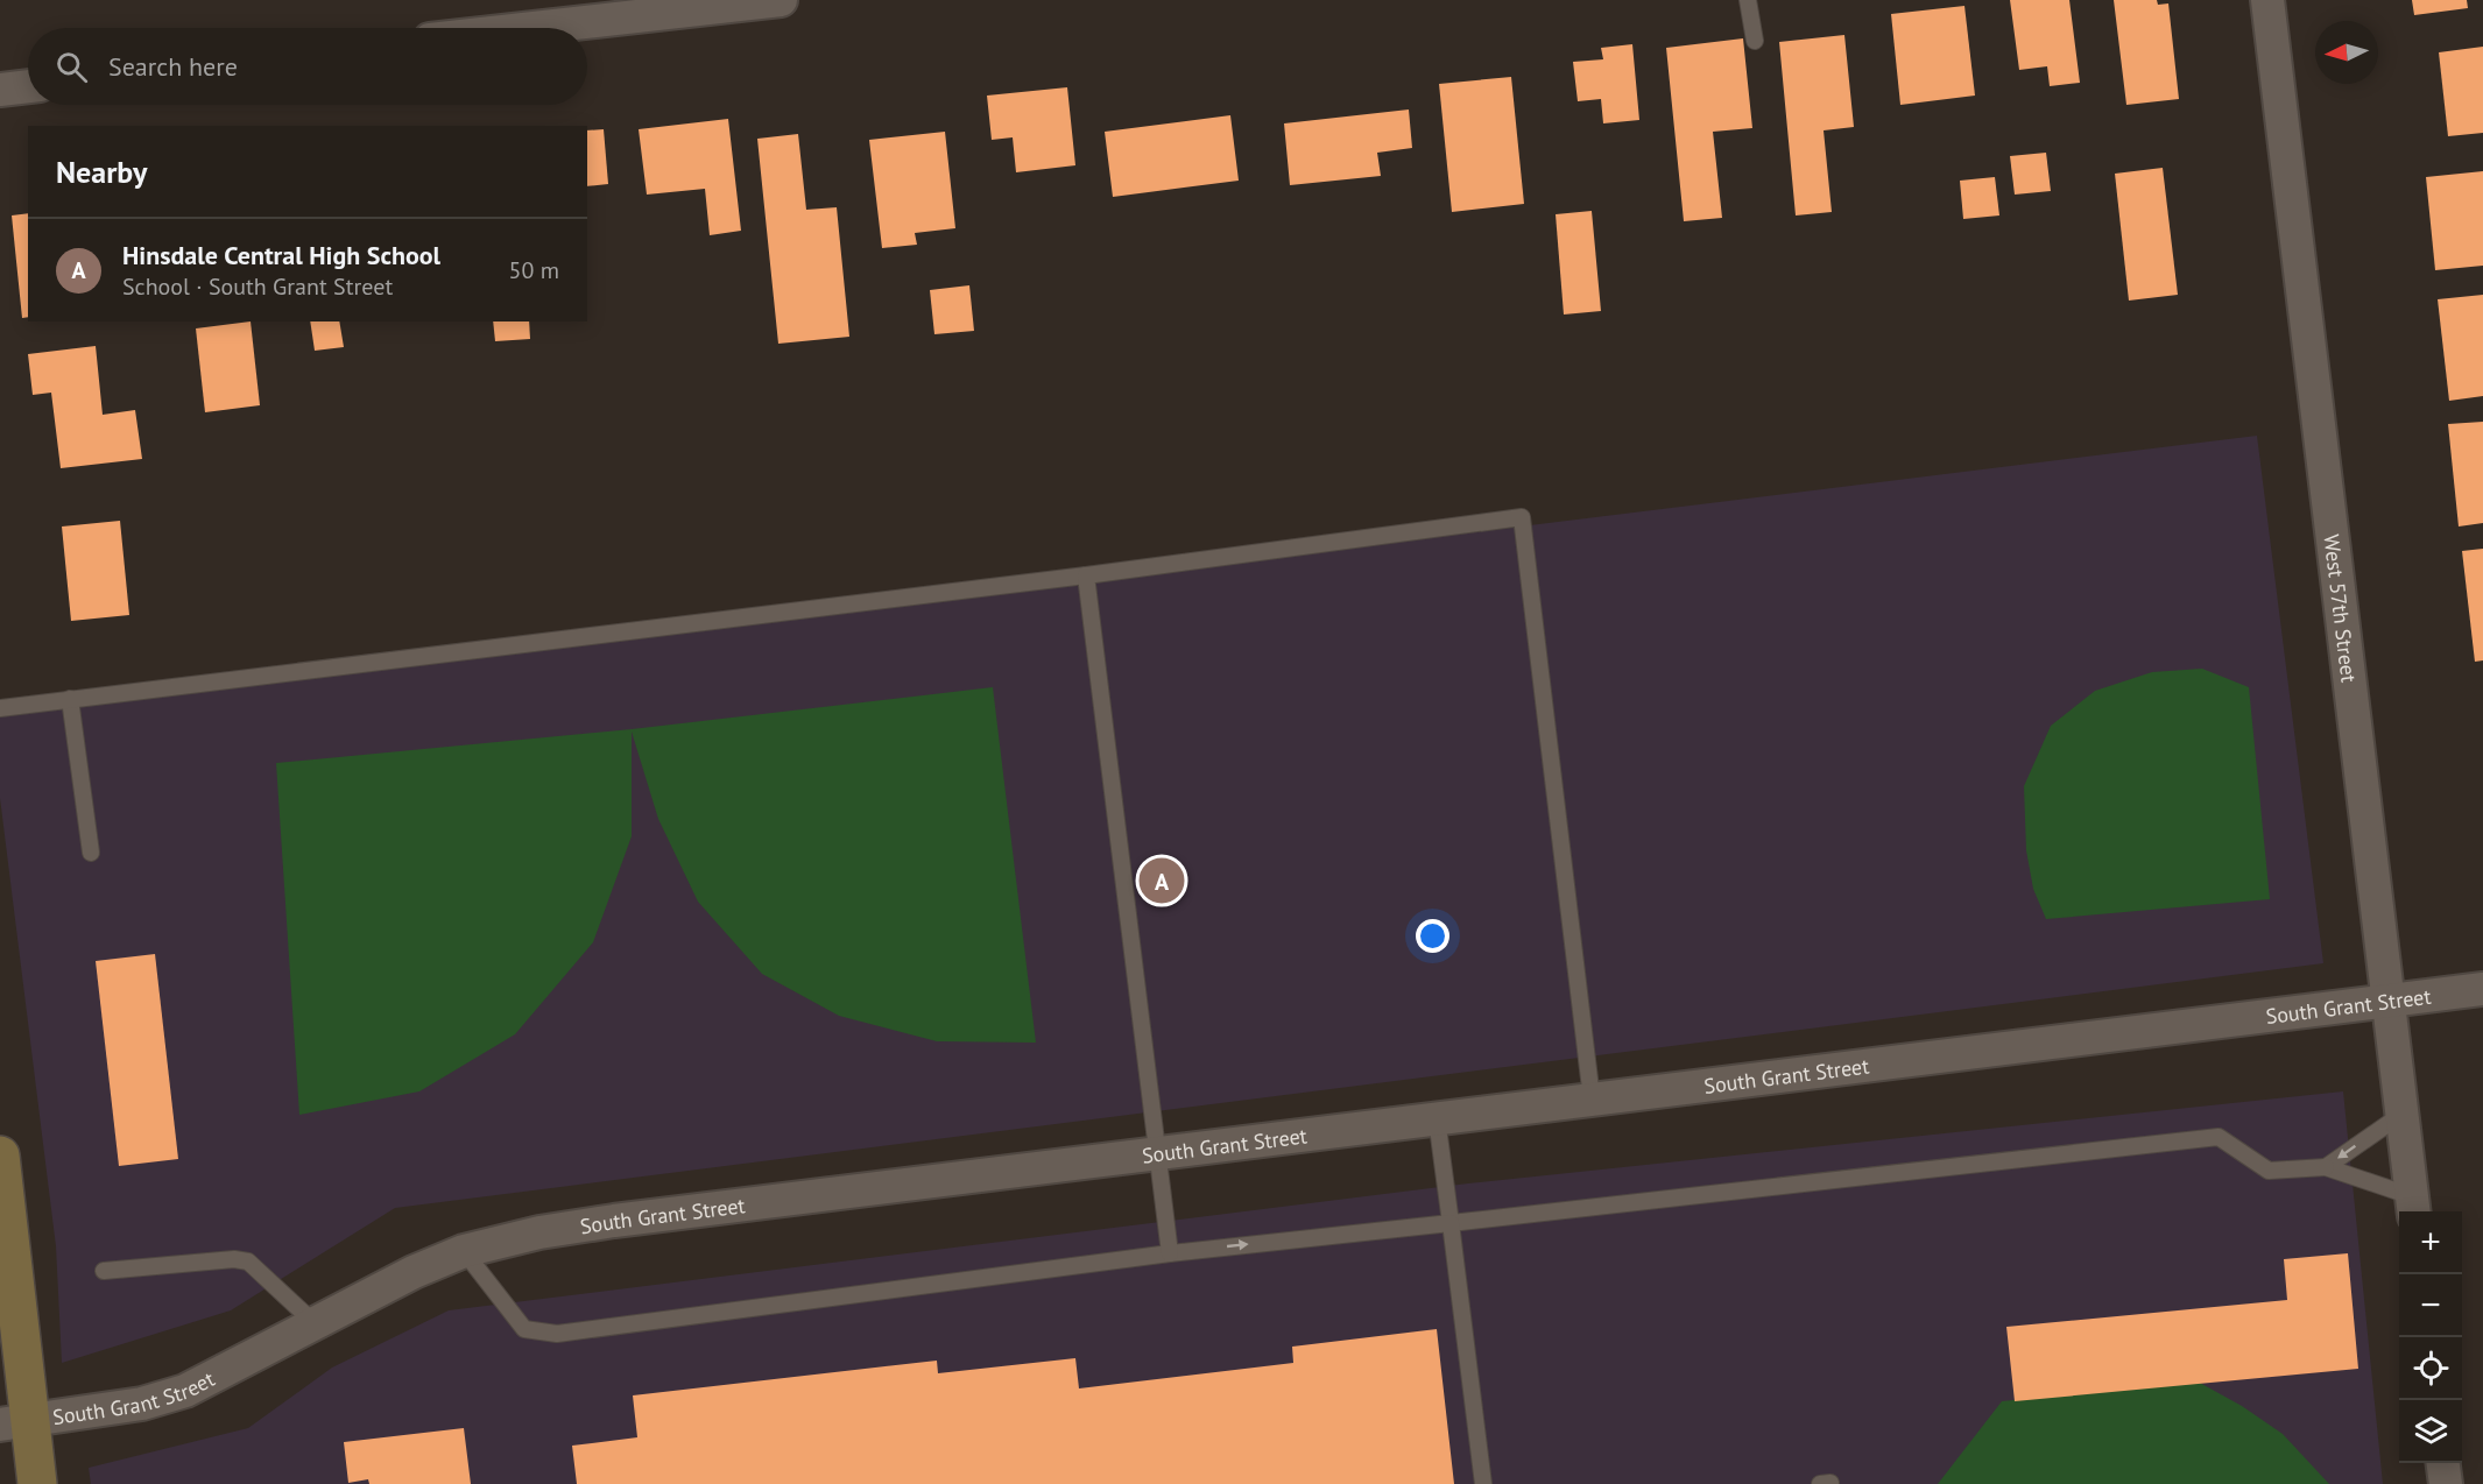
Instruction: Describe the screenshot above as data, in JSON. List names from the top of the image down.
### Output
{
  "streets": {
    "street": ["West 57th Street", "South Grant Street"]
  },
  "crossings": [
    ["West 57th Street", "South Grant Street"]
  ],
  "north": "left",
  "page": {
    "search": "Search here",
    "heading": "Nearby",
    "list": [
      {
        "mark": "A",
        "name": "Hinsdale Central High School",
        "note": "School · South Grant Street",
        "value": "50 m"
      }
    ],
    "pins": "A",
    "map_buttons": ["+", "−"]
  }
}
